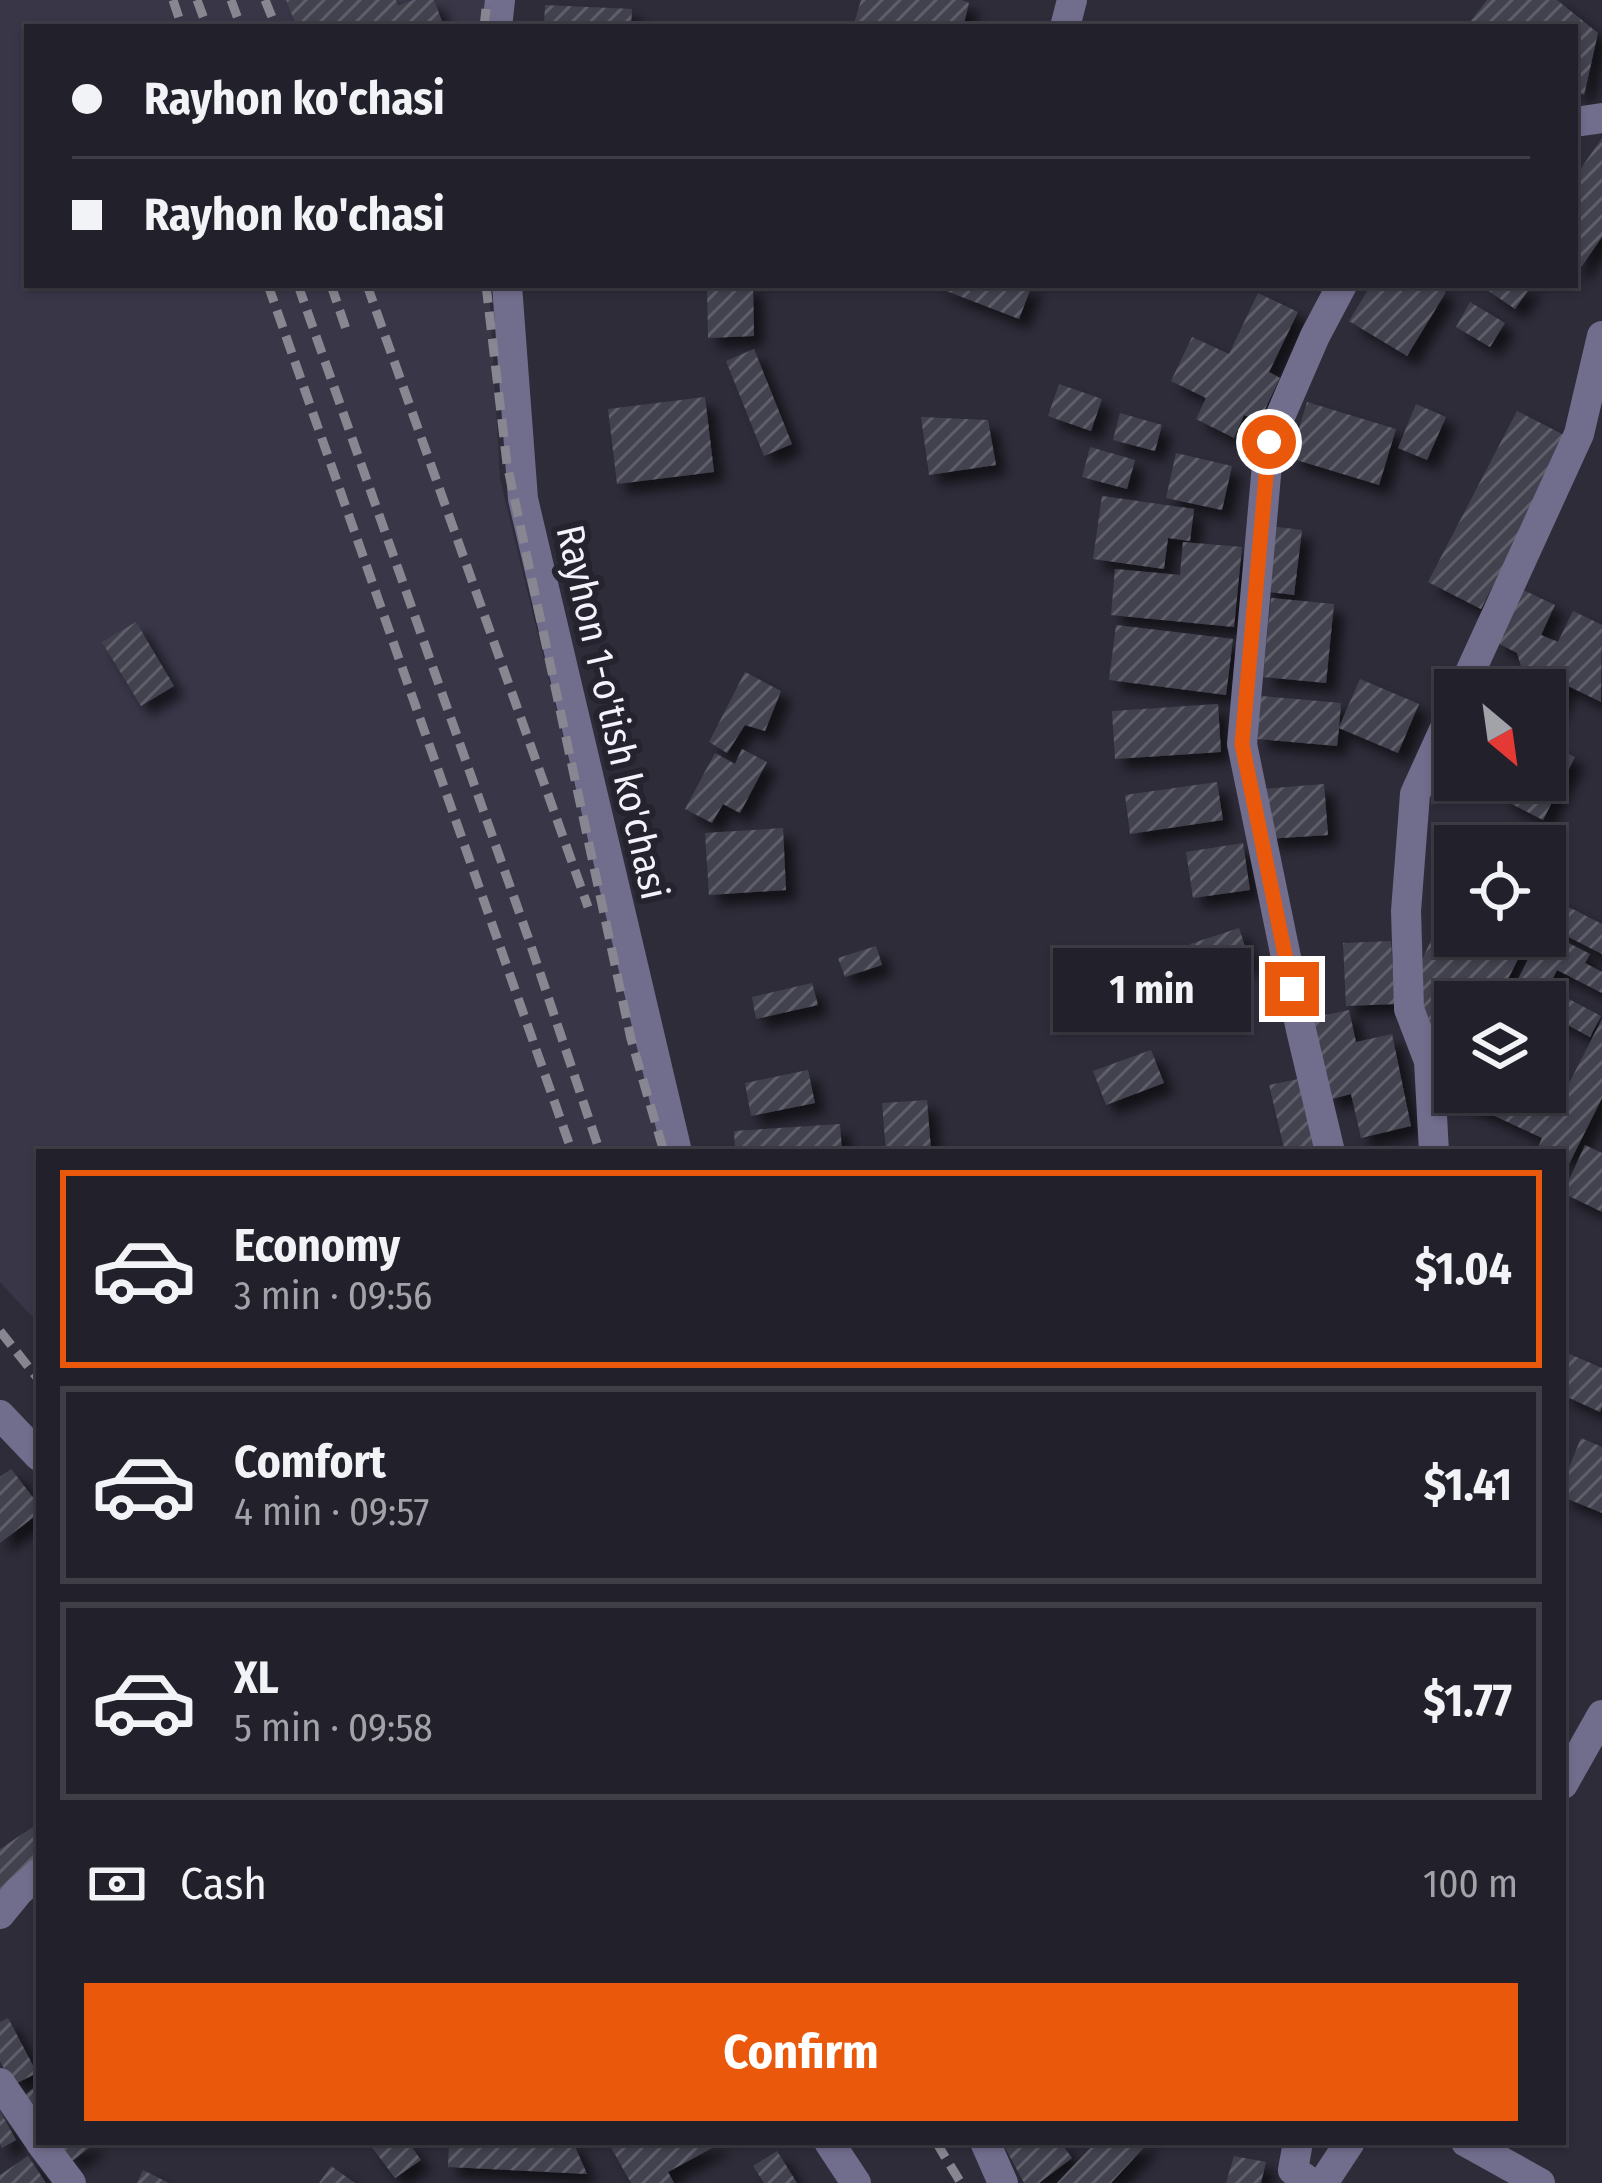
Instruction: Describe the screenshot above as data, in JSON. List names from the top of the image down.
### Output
{
  "streets": {
    "street": ["Rayhon 1-o'tish ko'chasi"]
  },
  "north": "bottom right",
  "page": {
    "banner": ["Rayhon ko'chasi", "Rayhon ko'chasi"],
    "bubble": "1 min",
    "list": [
      {
        "name": "Economy",
        "note": "3 min · 09:56",
        "value": "$1.04"
      },
      {
        "name": "Comfort",
        "note": "4 min · 09:57",
        "value": "$1.41"
      },
      {
        "name": "XL",
        "note": "5 min · 09:58",
        "value": "$1.77"
      }
    ],
    "pay": ["Cash", "100 m"],
    "buttons": "Confirm"
  }
}
